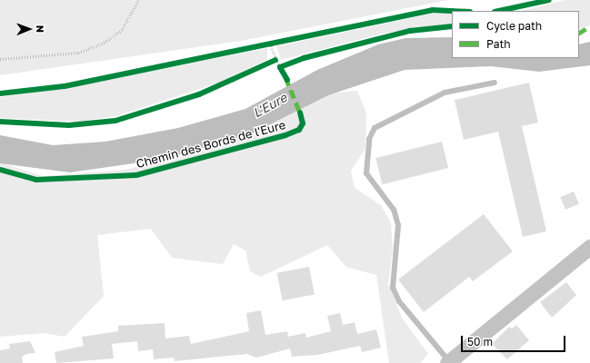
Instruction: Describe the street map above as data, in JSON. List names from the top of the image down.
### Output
{
  "streets": {
    "cycle path": ["Chemin des Bords de l'Eure"]
  },
  "water": ["L'Eure"],
  "legend": ["Cycle path", "Path"],
  "scale_bar": "50 m",
  "north": "right"
}
